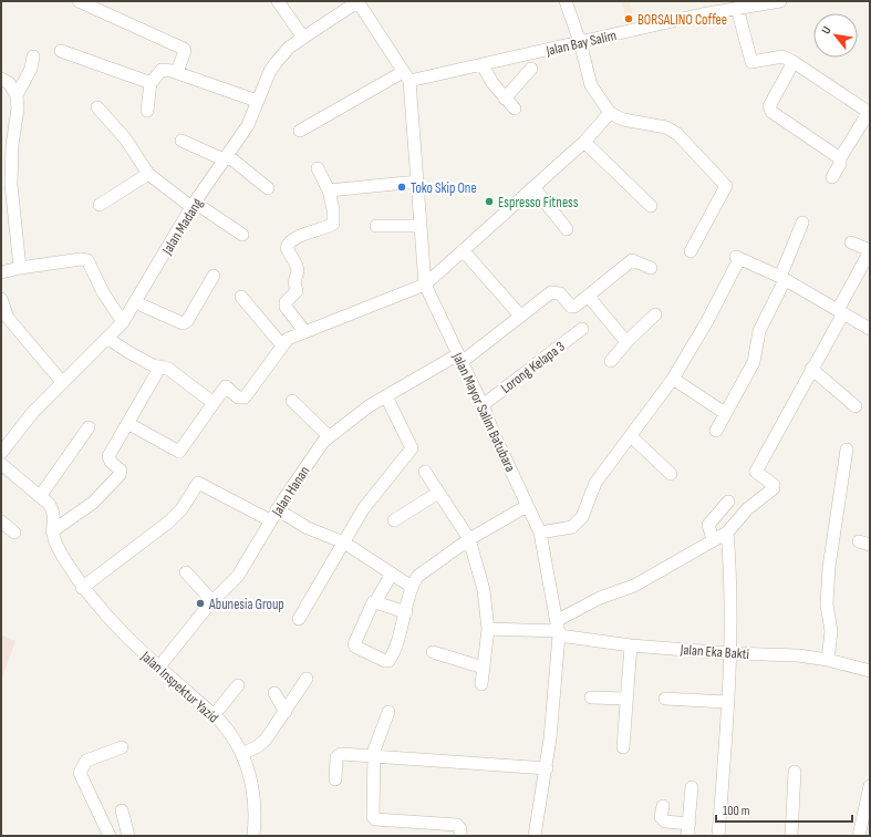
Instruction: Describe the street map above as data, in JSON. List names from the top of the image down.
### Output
{
  "streets": {
    "street": [
      "Jalan Bay Salim",
      "Jalan Madang",
      "Lorong Kelapa 3",
      "Jalan Mayor Salim Batubara",
      "Jalan Hanan",
      "Jalan Eka Bakti",
      "Jalan Inspektur Yazid"
    ]
  },
  "crossings": [
    ["Jalan Bay Salim", "Jalan Mayor Salim Batubara"],
    ["Jalan Madang", "Jalan Mayor Salim Batubara"],
    ["Lorong Kelapa 3", "Jalan Mayor Salim Batubara"],
    ["Jalan Mayor Salim Batubara", "Jalan Hanan"],
    ["Jalan Mayor Salim Batubara", "Jalan Eka Bakti"],
    ["Jalan Hanan", "Jalan Inspektur Yazid"]
  ],
  "places": [
    "BORSALINO Coffee",
    "Toko Skip One",
    "Espresso Fitness",
    "Abunesia Group"
  ],
  "scale_bar": "100 m",
  "north": "top left"
}
